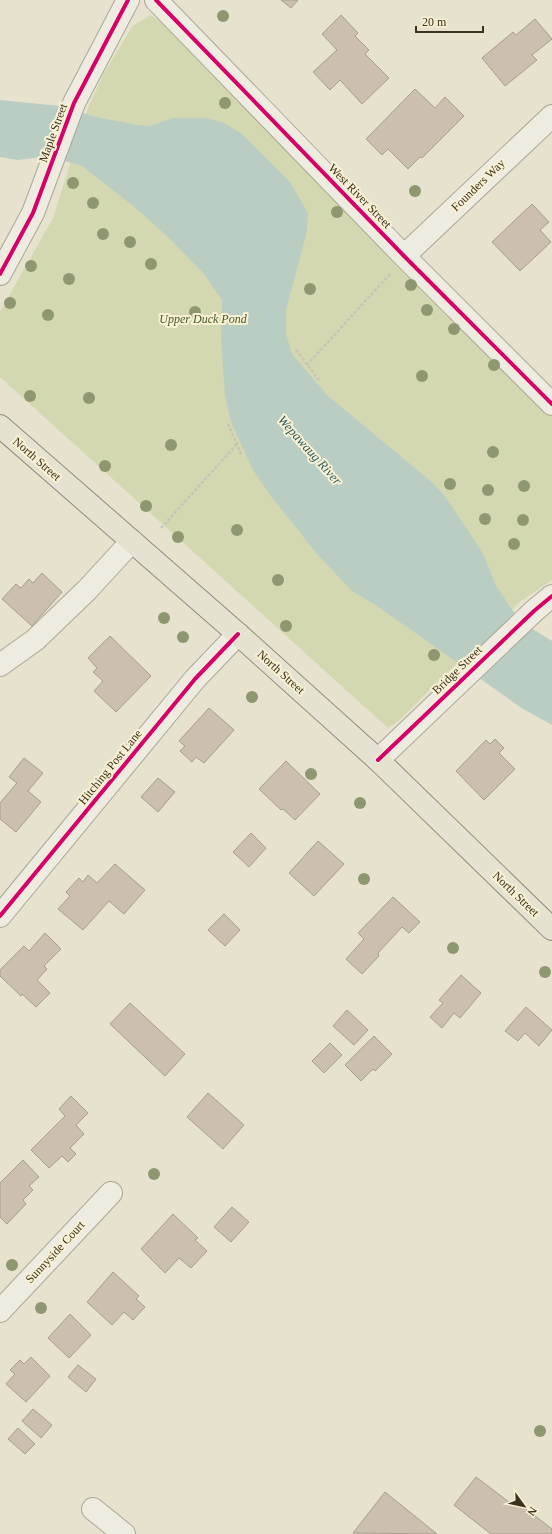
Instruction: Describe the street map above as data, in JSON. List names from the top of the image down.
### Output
{
  "streets": {
    "main road": ["North Street"],
    "street": [
      "Maple Street",
      "Founders Way",
      "West River Street",
      "Bridge Street",
      "Hitching Post Lane",
      "Sunnyside Court"
    ]
  },
  "crossings": [
    ["Founders Way", "West River Street"],
    ["North Street", "Bridge Street"],
    ["North Street", "Hitching Post Lane"]
  ],
  "water": ["Wepawaug River"],
  "parks": ["Upper Duck Pond"],
  "scale_bar": "20 m",
  "north": "bottom right"
}
